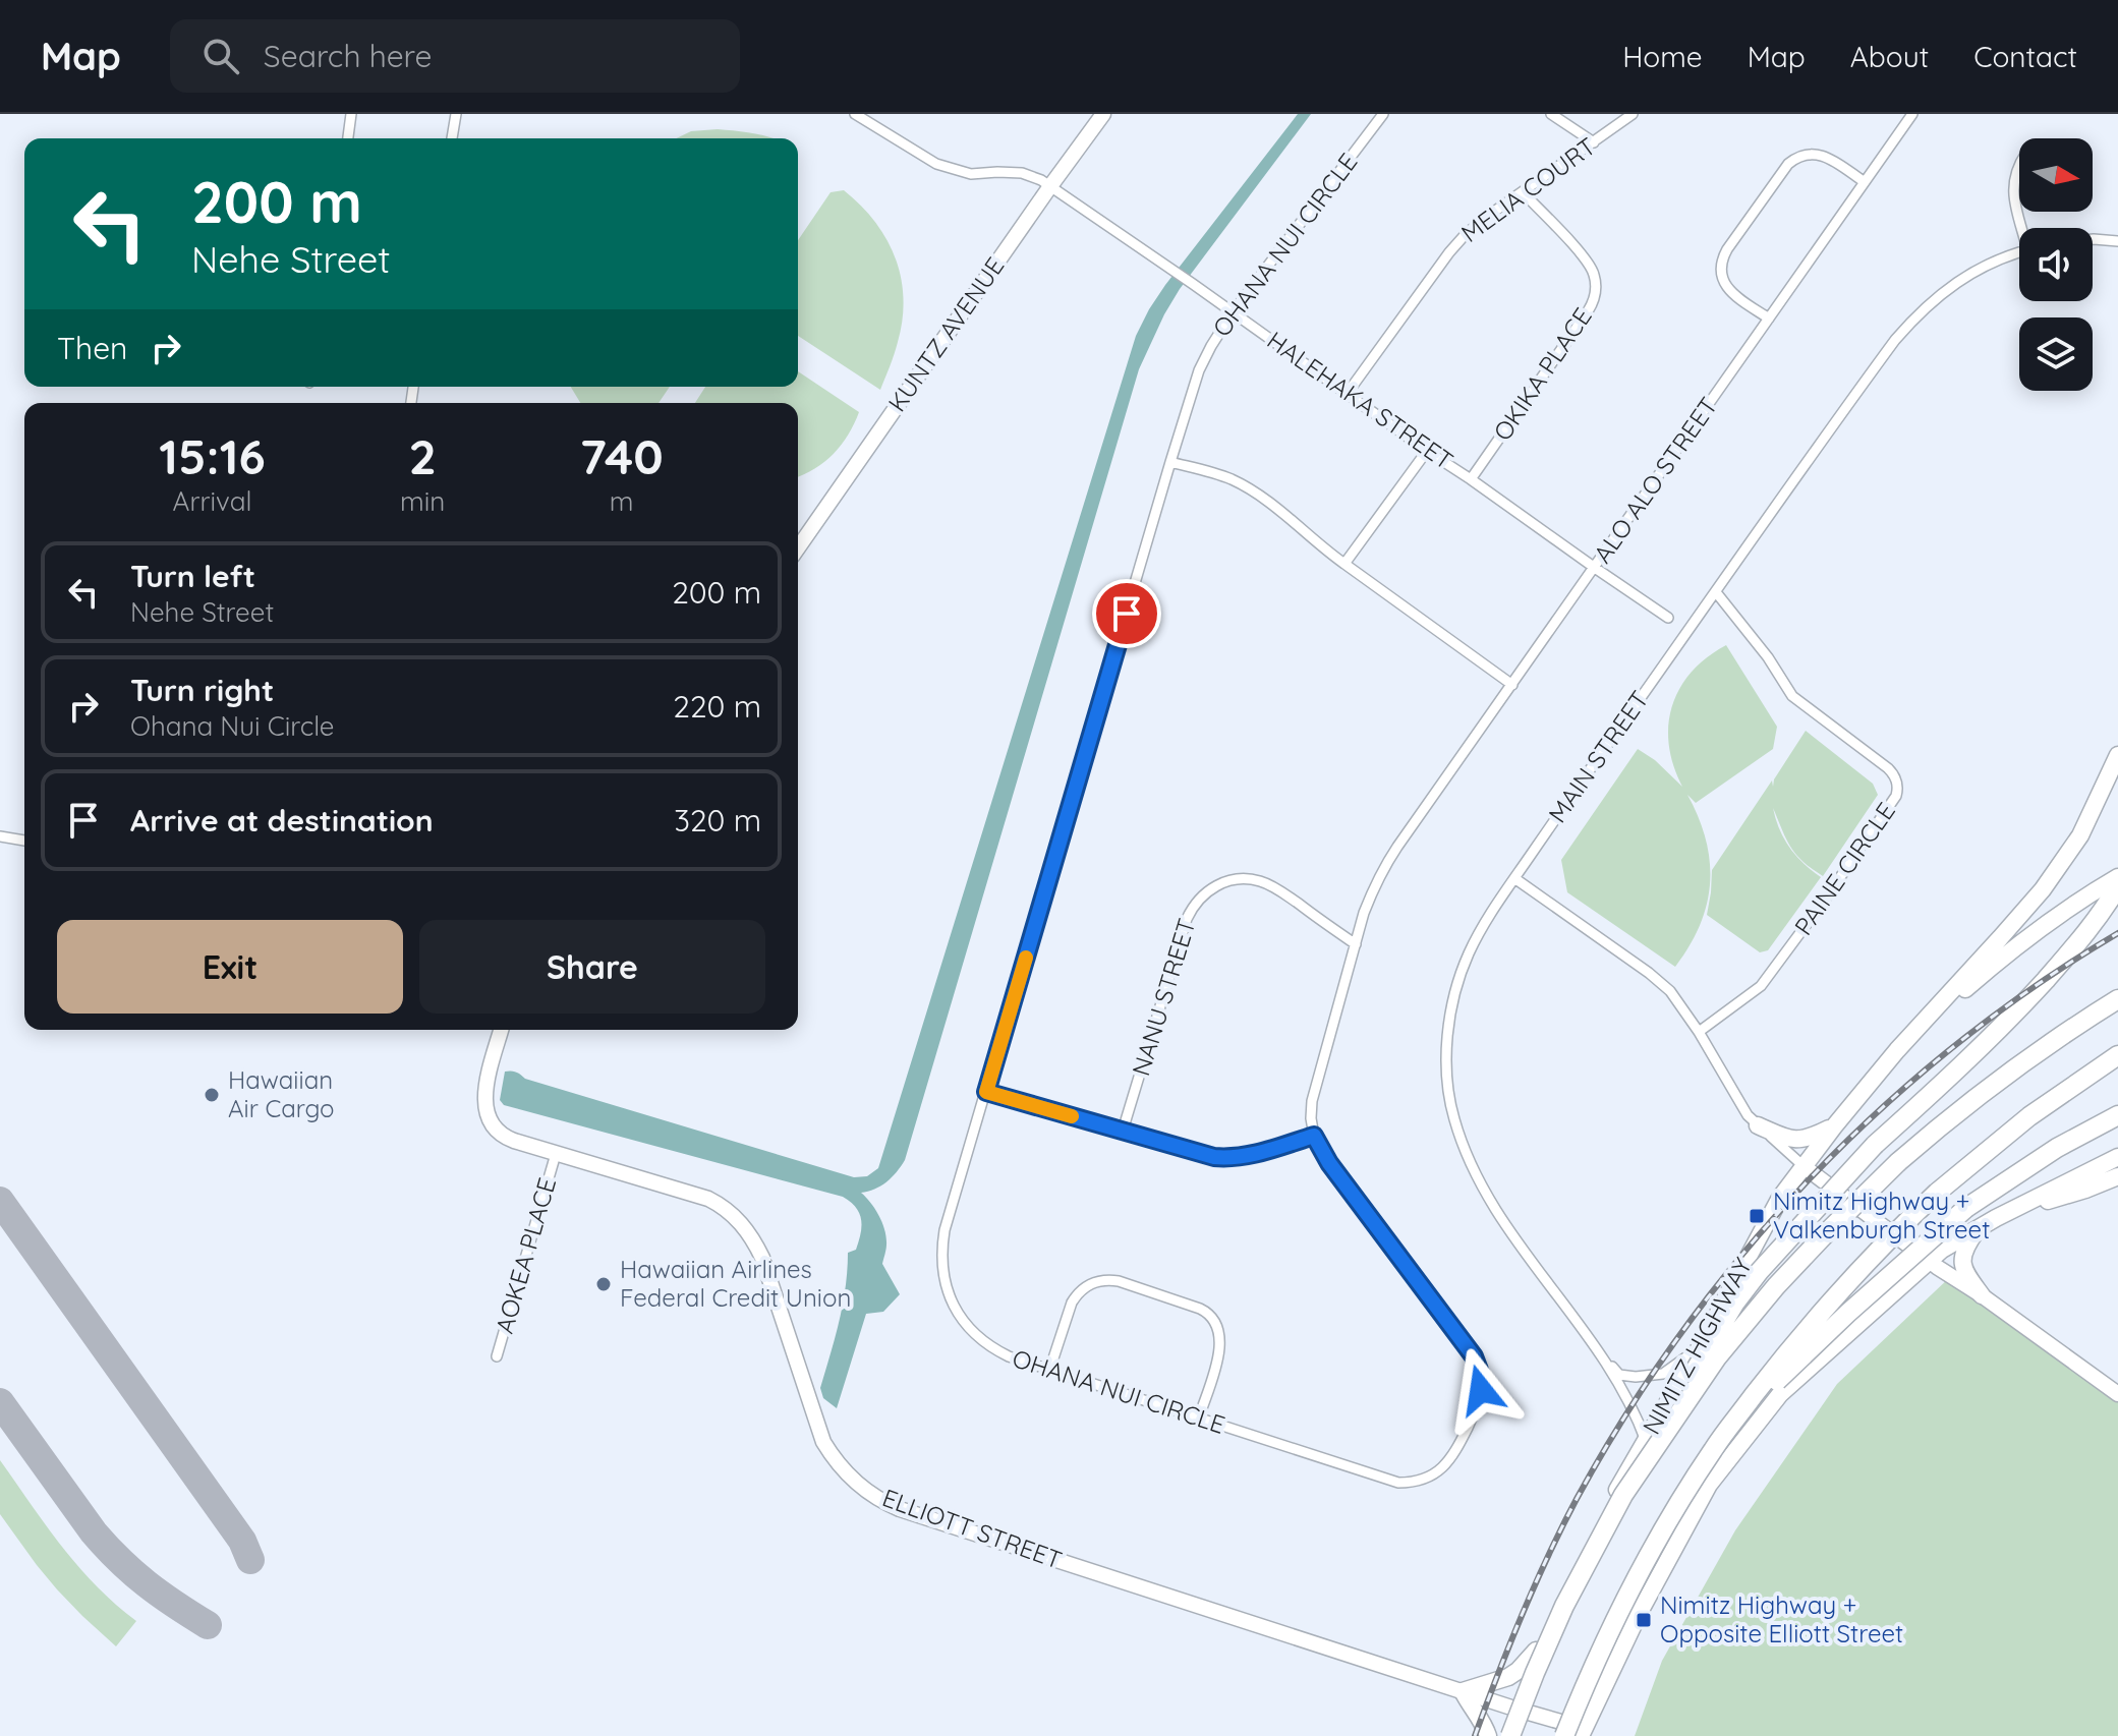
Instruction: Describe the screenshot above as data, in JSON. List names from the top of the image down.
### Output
{
  "streets": {
    "main road": ["NIMITZ HIGHWAY"],
    "street": [
      "MELIA COURT",
      "OHANA NUI CIRCLE",
      "KUNTZ AVENUE",
      "OKIKA PLACE",
      "HALEHAKA STREET",
      "ALO ALO STREET",
      "MAIN STREET",
      "PAINE CIRCLE",
      "NANU STREET",
      "AOKEA PLACE",
      "ELLIOTT STREET"
    ]
  },
  "crossings": [
    ["MELIA COURT", "OKIKA PLACE"],
    ["MELIA COURT", "HALEHAKA STREET"],
    ["OHANA NUI CIRCLE", "HALEHAKA STREET"],
    ["KUNTZ AVENUE", "HALEHAKA STREET"],
    ["OKIKA PLACE", "HALEHAKA STREET"],
    ["HALEHAKA STREET", "ALO ALO STREET"],
    ["ALO ALO STREET", "NANU STREET"],
    ["MAIN STREET", "PAINE CIRCLE"],
    ["MAIN STREET", "NIMITZ HIGHWAY"],
    ["AOKEA PLACE", "ELLIOTT STREET"],
    ["NIMITZ HIGHWAY", "ELLIOTT STREET"]
  ],
  "places": {
    "other": ["Hawaiian Air Cargo", "Hawaiian Airlines Federal Credit Union"],
    "transit": ["Nimitz Highway + Valkenburgh Street", "Nimitz Highway + Opposite Elliott Street"]
  },
  "north": "right",
  "page": {
    "header": "Map",
    "search": "Search here",
    "nav": [
      "Home",
      "Map",
      "About",
      "Contact"
    ],
    "turn": ["200 m", "Nehe Street"],
    "then": "Then",
    "eta": [
      "15:16",
      "Arrival",
      "2",
      "min",
      "740",
      "m"
    ],
    "list": [
      {
        "name": "Turn left",
        "note": "Nehe Street",
        "value": "200 m"
      },
      {
        "name": "Turn right",
        "note": "Ohana Nui Circle",
        "value": "220 m"
      },
      {
        "name": "Arrive at destination",
        "value": "320 m"
      }
    ],
    "buttons": ["Exit", "Share"]
  }
}
